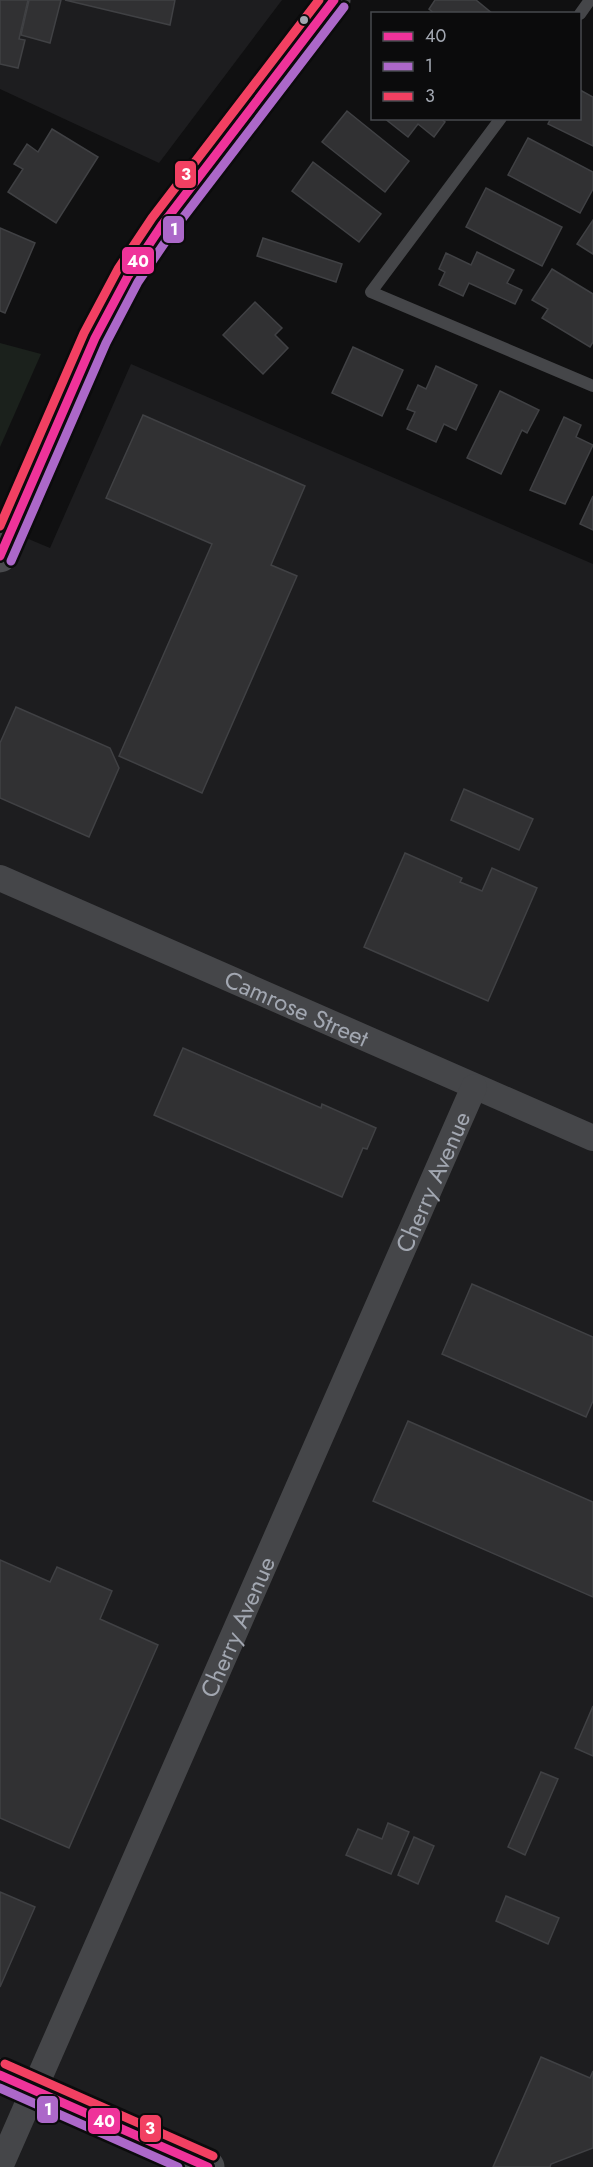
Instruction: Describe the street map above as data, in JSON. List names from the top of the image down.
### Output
{
  "streets": {
    "street": ["Camrose Street", "Cherry Avenue"]
  },
  "crossings": [
    ["Camrose Street", "Cherry Avenue"]
  ],
  "lines": ["transit line 40", "transit line 3", "transit line 1"],
  "legend": ["40", "1", "3"]
}
